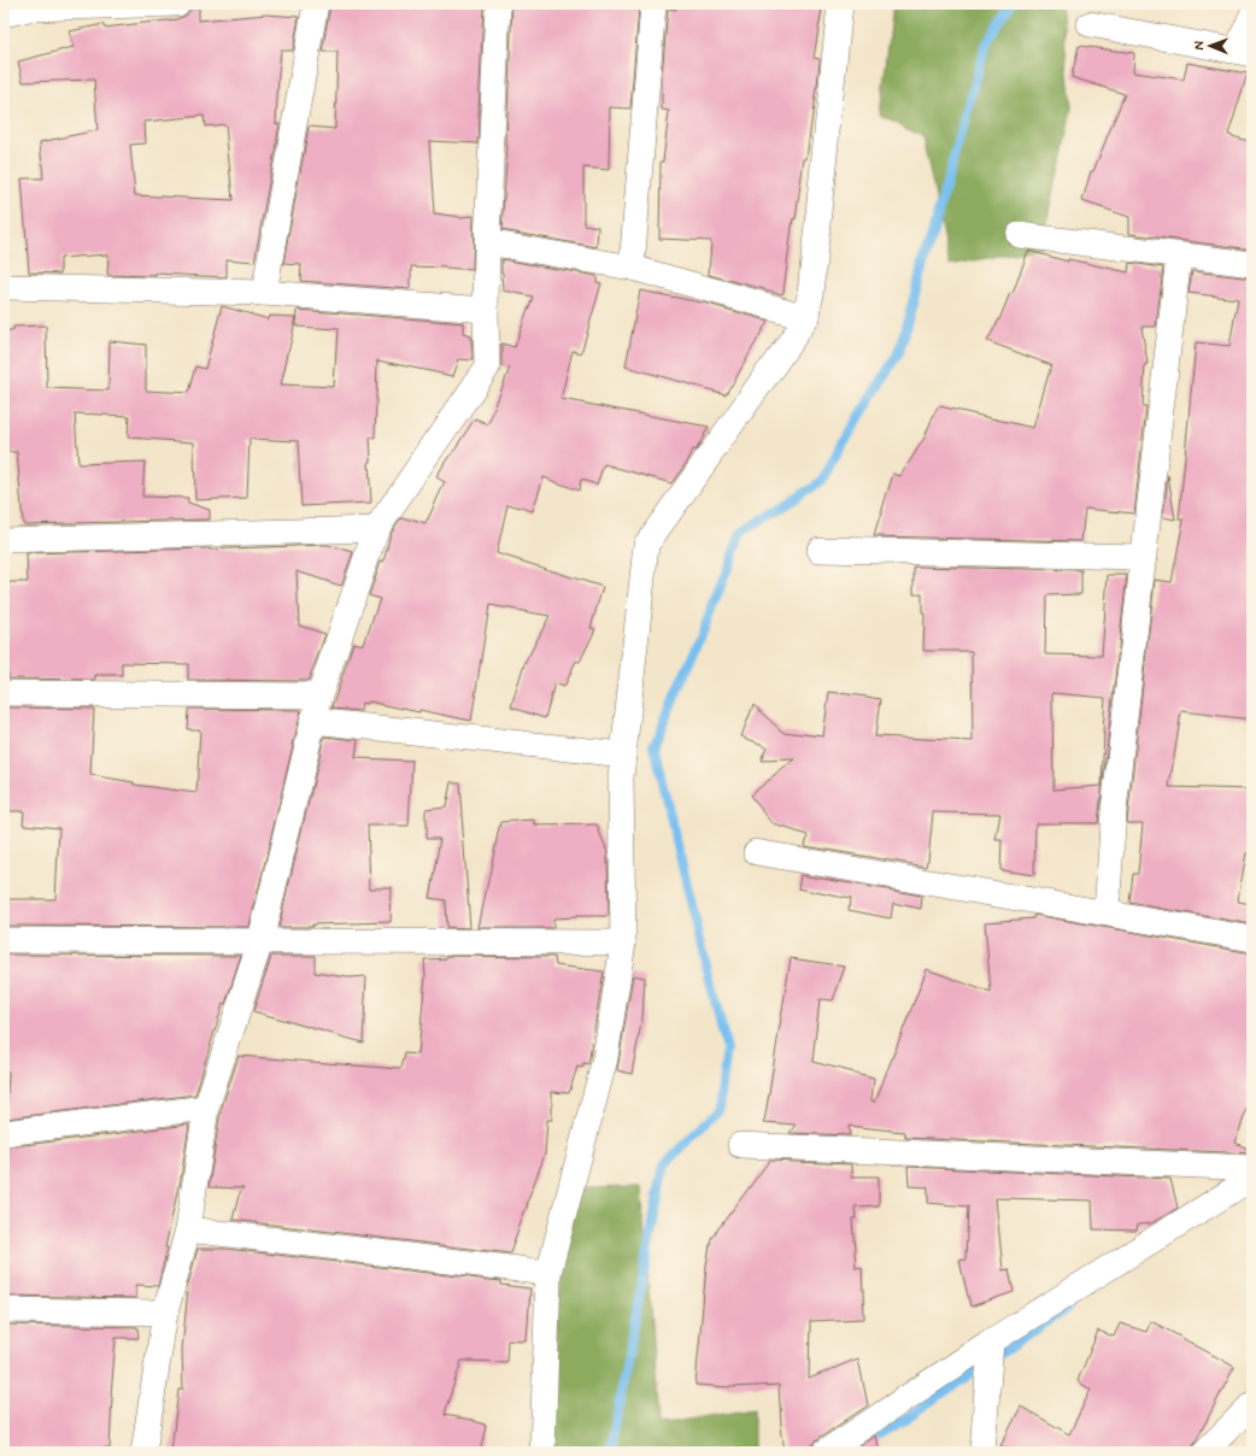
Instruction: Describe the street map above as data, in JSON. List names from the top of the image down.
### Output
{
  "north": "left"
}
